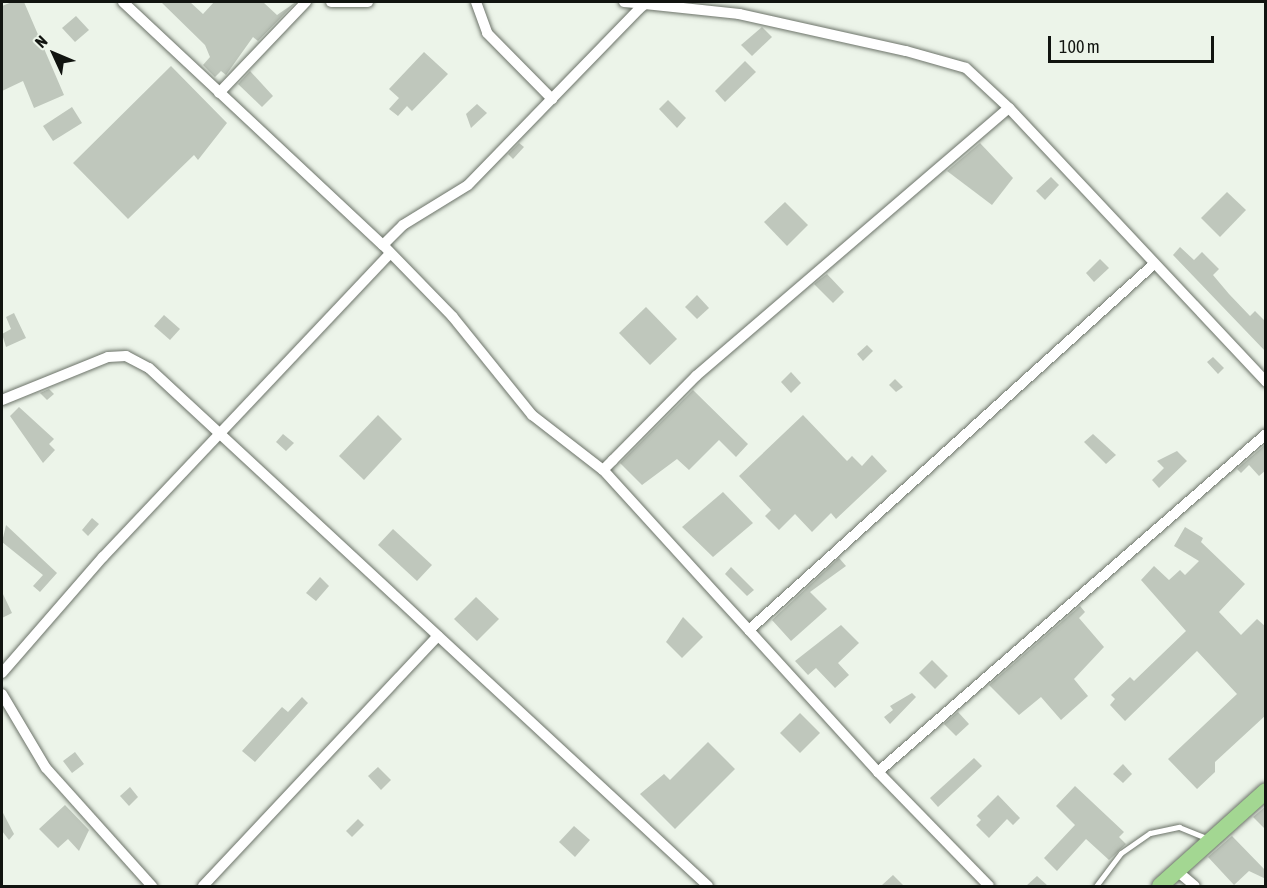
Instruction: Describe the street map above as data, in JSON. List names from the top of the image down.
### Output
{
  "scale_bar": "100 m",
  "north": "top left"
}
